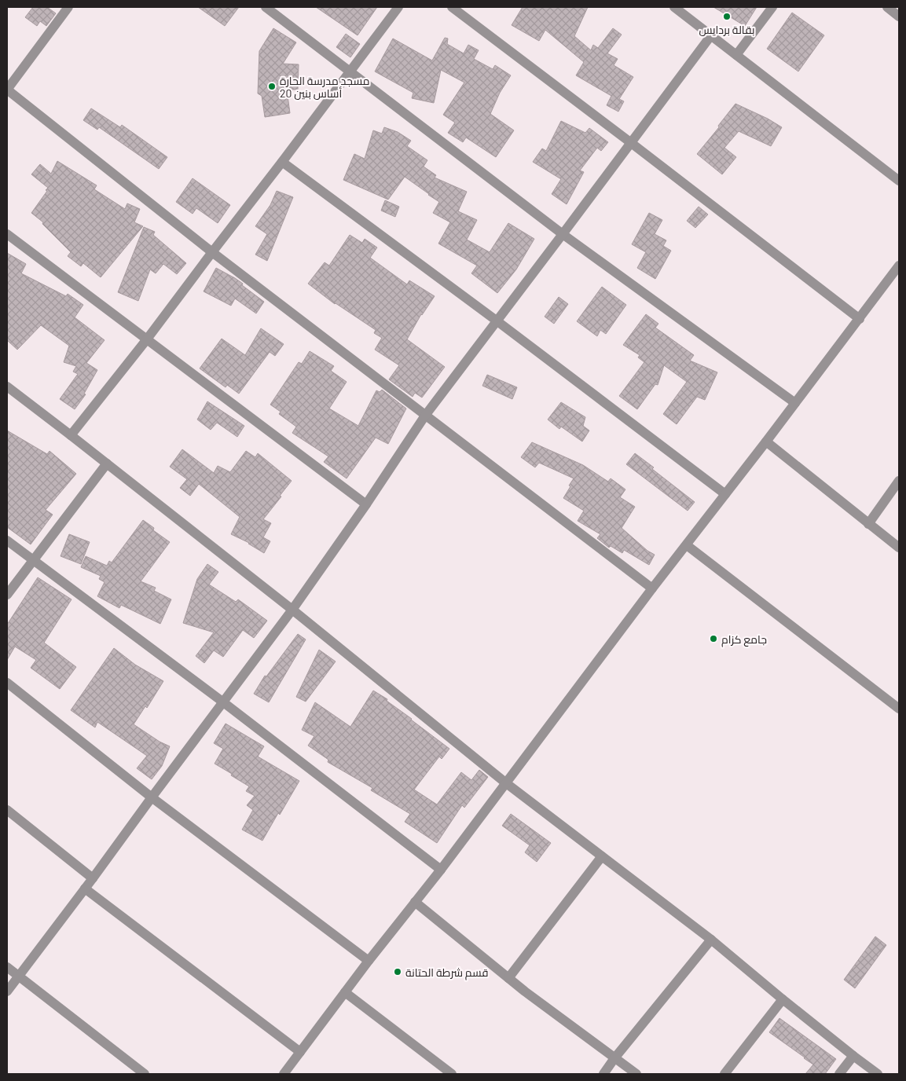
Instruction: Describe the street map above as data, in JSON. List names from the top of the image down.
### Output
{
  "places": [
    "بقالة بردايس",
    "مسجد مدرسة الحارة 20 أساس بنين",
    "جامع كزام",
    "قسم شرطة الحتانة"
  ]
}
